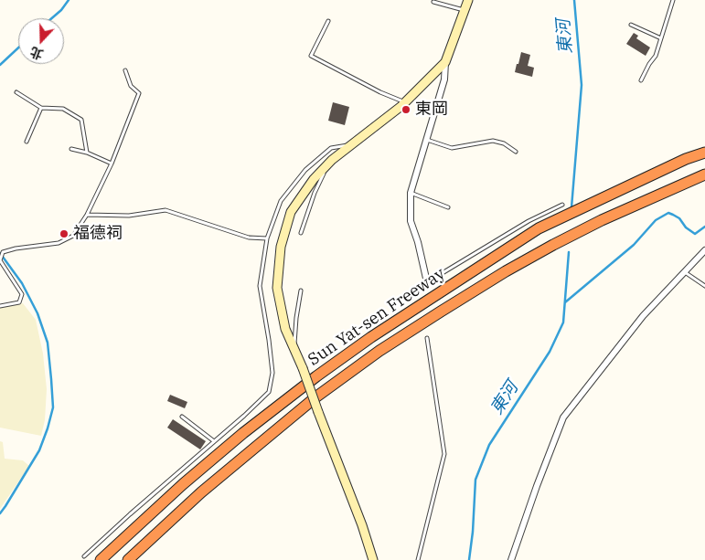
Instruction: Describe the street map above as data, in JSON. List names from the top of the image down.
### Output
{
  "streets": {
    "highway": ["Sun Yat-sen Freeway"]
  },
  "water": ["東河"],
  "places": ["東岡", "福德祠"],
  "north": "bottom"
}
